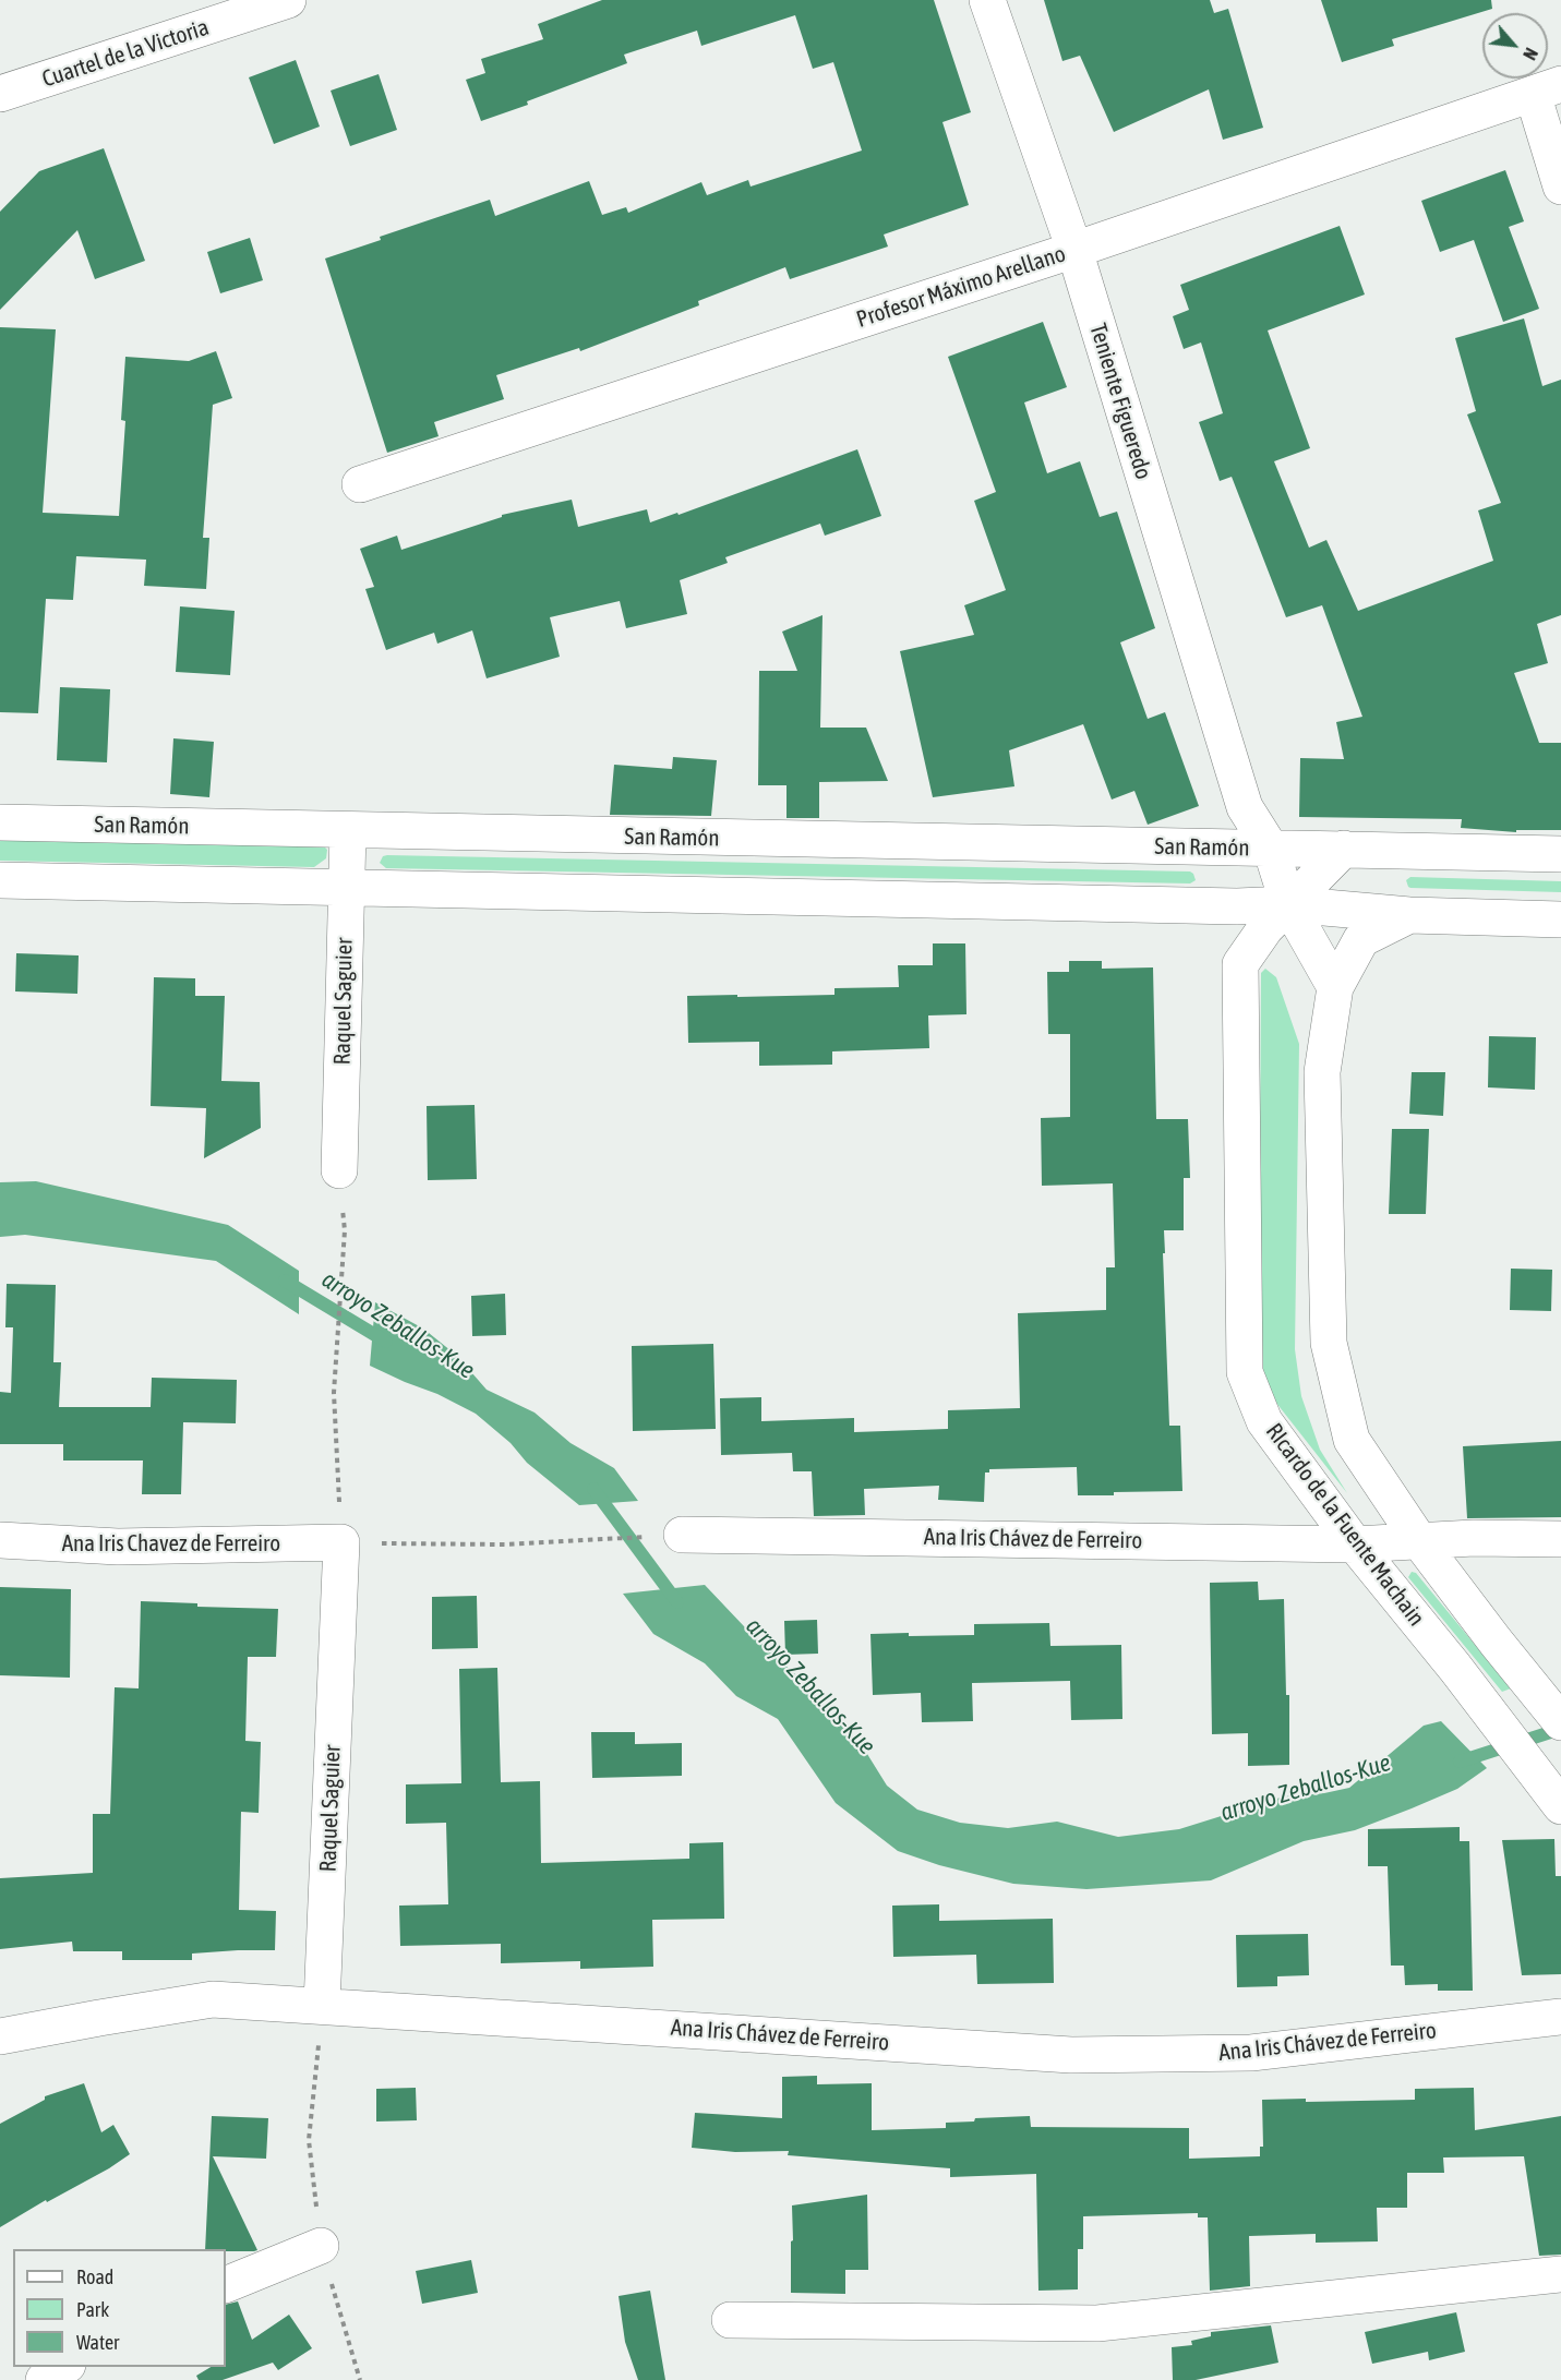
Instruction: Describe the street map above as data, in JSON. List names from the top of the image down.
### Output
{
  "streets": {
    "street": [
      "Cuartel de la Victoria",
      "Profesor Máximo Arellano",
      "Teniente Figueredo",
      "San Ramón",
      "Raquel Saguier",
      "RIcardo de la Fuente Machain",
      "Ana Iris Chávez de Ferreiro",
      "Ana Iris Chavez de Ferreiro"
    ]
  },
  "crossings": [
    ["Profesor Máximo Arellano", "Teniente Figueredo"],
    ["Teniente Figueredo", "San Ramón"],
    ["Teniente Figueredo", "RIcardo de la Fuente Machain"],
    ["San Ramón", "Raquel Saguier"],
    ["Raquel Saguier", "Ana Iris Chávez de Ferreiro"],
    ["Raquel Saguier", "Ana Iris Chavez de Ferreiro"],
    ["RIcardo de la Fuente Machain", "Ana Iris Chávez de Ferreiro"]
  ],
  "water": ["arroyo Zeballos-Kue"],
  "legend": ["Road", "Park", "Water"],
  "north": "bottom right"
}
